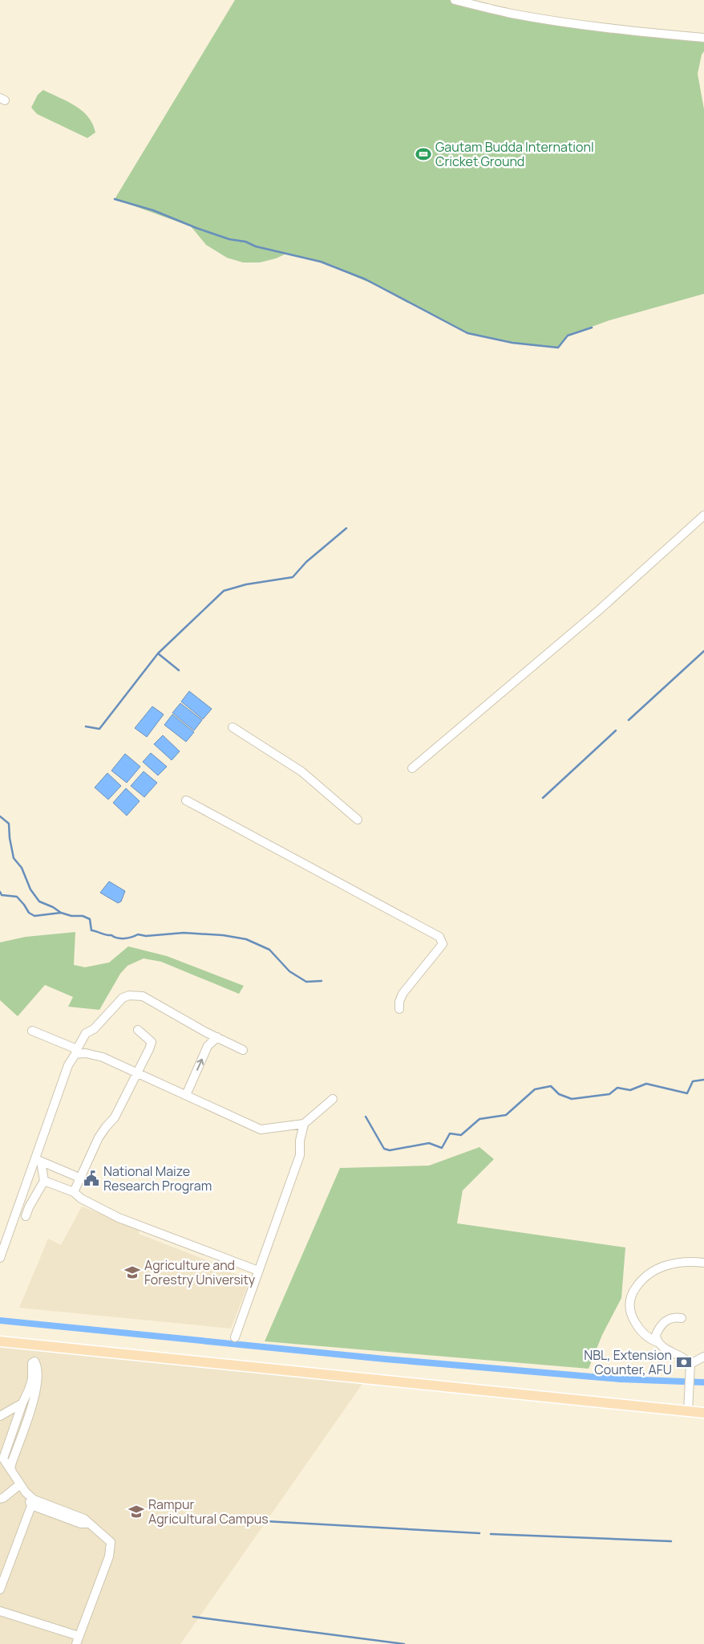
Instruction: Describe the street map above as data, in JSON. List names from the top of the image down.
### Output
{
  "places": {
    "sports": ["Gautam Budda Internationl Cricket Ground"],
    "public building": ["National Maize Research Program"],
    "school or university": ["Agriculture and Forestry University", "Rampur Agricultural Campus"],
    "bank": ["NBL, Extension Counter, AFU"]
  }
}
